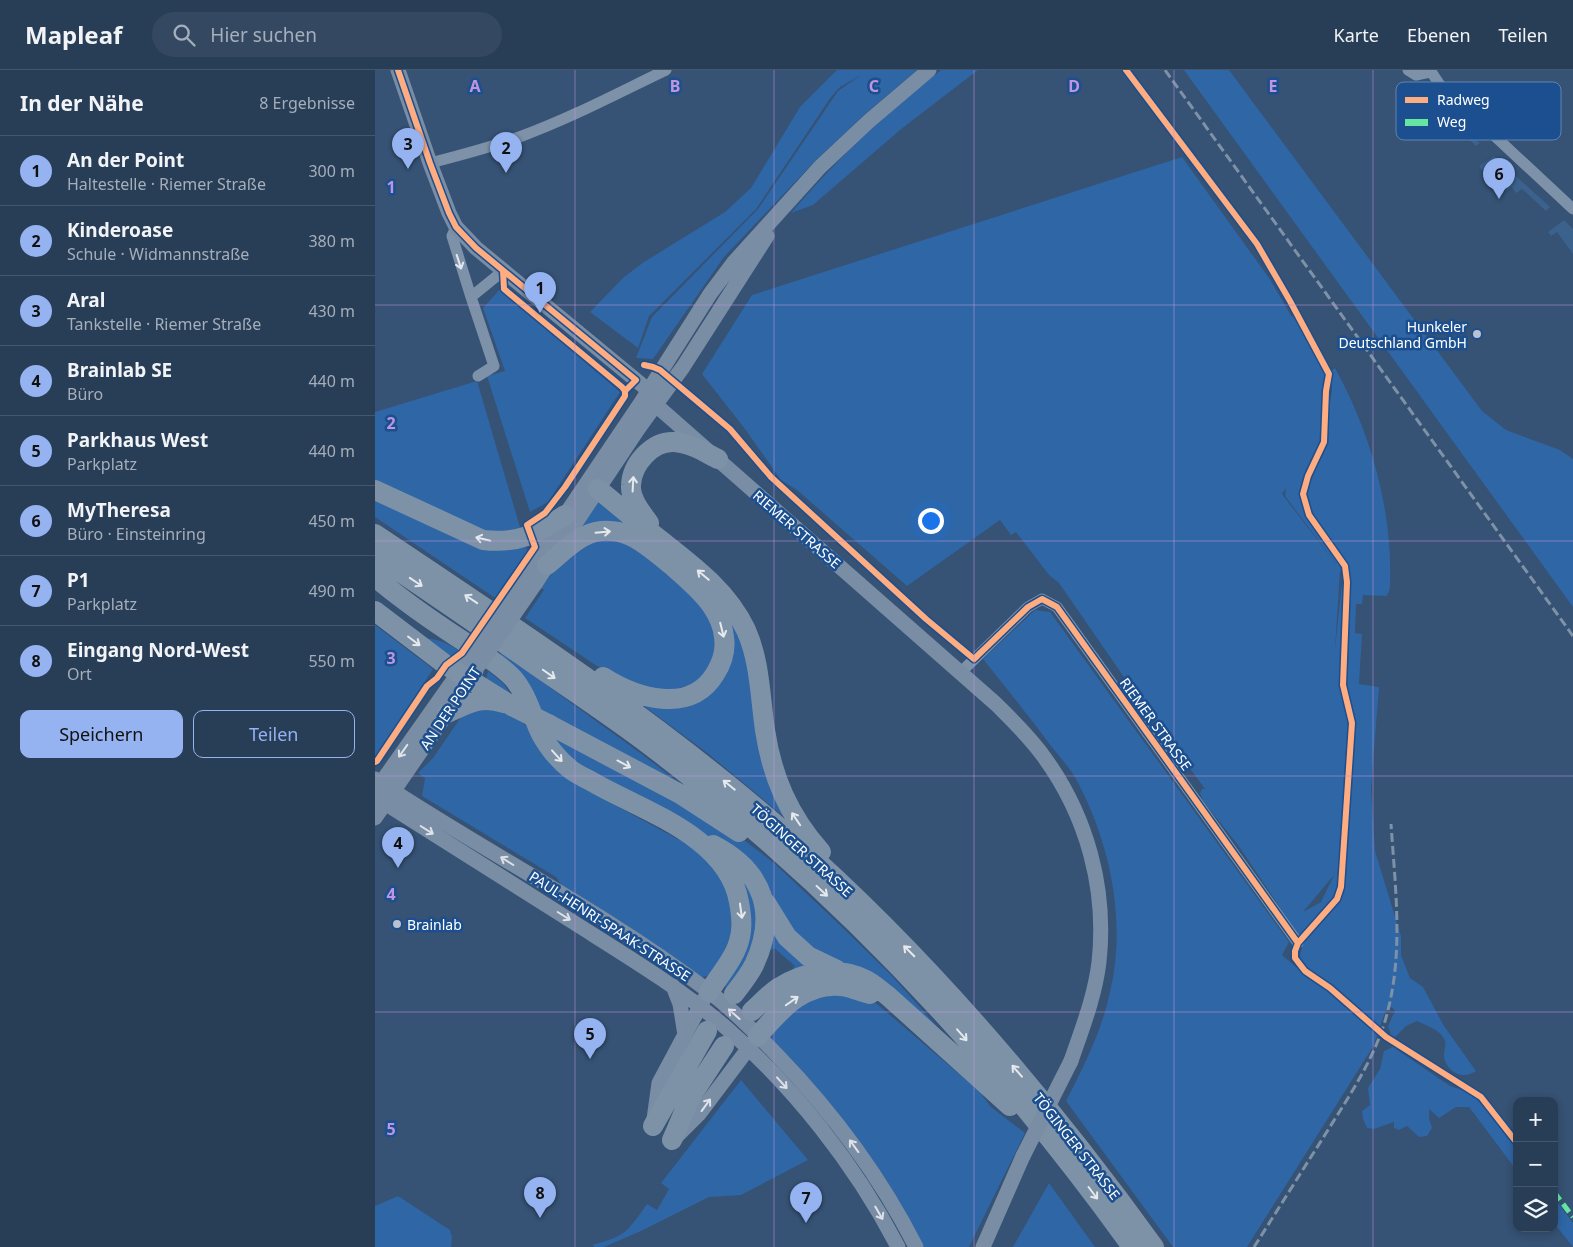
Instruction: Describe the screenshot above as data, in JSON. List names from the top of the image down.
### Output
{
  "streets": {
    "highway": ["TÖGINGER STRASSE"],
    "street": ["RIEMER STRASSE", "AN DER POINT", "PAUL-HENRI-SPAAK-STRASSE"]
  },
  "crossings": [
    ["RIEMER STRASSE", "AN DER POINT"],
    ["AN DER POINT", "PAUL-HENRI-SPAAK-STRASSE"]
  ],
  "places": ["Hunkeler Deutschland GmbH", "Brainlab"],
  "legend": ["Radweg", "Weg"],
  "page": {
    "header": "Mapleaf",
    "search": "Hier suchen",
    "nav": ["Karte", "Ebenen", "Teilen"],
    "heading": ["In der Nähe", "8 Ergebnisse"],
    "pins": [
      "3",
      "2",
      "6",
      "1",
      "4",
      "5",
      "8",
      "7"
    ],
    "list": [
      {
        "mark": "1",
        "name": "An der Point",
        "note": "Haltestelle · Riemer Straße",
        "value": "300 m"
      },
      {
        "mark": "2",
        "name": "Kinderoase",
        "note": "Schule · Widmannstraße",
        "value": "380 m"
      },
      {
        "mark": "3",
        "name": "Aral",
        "note": "Tankstelle · Riemer Straße",
        "value": "430 m"
      },
      {
        "mark": "4",
        "name": "Brainlab SE",
        "note": "Büro",
        "value": "440 m"
      },
      {
        "mark": "5",
        "name": "Parkhaus West",
        "note": "Parkplatz",
        "value": "440 m"
      },
      {
        "mark": "6",
        "name": "MyTheresa",
        "note": "Büro · Einsteinring",
        "value": "450 m"
      },
      {
        "mark": "7",
        "name": "P1",
        "note": "Parkplatz",
        "value": "490 m"
      },
      {
        "mark": "8",
        "name": "Eingang Nord-West",
        "note": "Ort",
        "value": "550 m"
      }
    ],
    "buttons": ["Speichern", "Teilen"],
    "map_buttons": ["+", "−"]
  },
  "grid": {
    "columns": [
      "A",
      "B",
      "C",
      "D",
      "E"
    ],
    "rows": [
      "1",
      "2",
      "3",
      "4",
      "5"
    ]
  }
}
